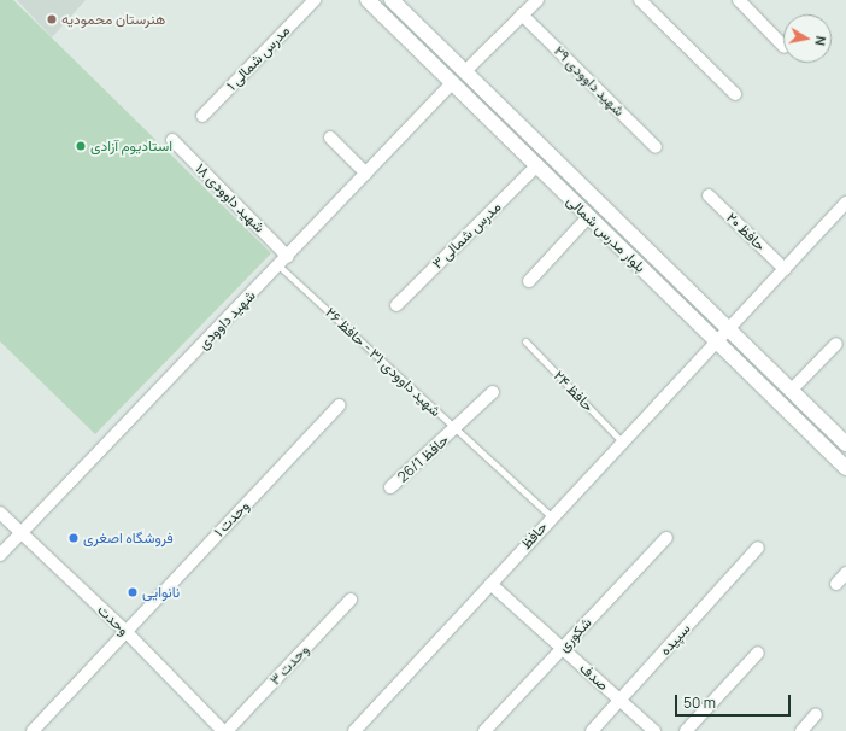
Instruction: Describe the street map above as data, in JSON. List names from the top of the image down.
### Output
{
  "streets": {
    "main road": ["بلوار مدرس شمالی"],
    "street": [
      "مدرس شمالی ۱",
      "شهید داوودی ۲۹",
      "شهید داوودی ۱۸",
      "حافظ ۲۰",
      "مدرس شمالی ۳",
      "شهید داوودی",
      "حافظ 26/1",
      "وحدت ۱",
      "حافظ",
      "وحدت",
      "شکوری",
      "سپیده",
      "وحدت ۳",
      "صدف"
    ],
    "lane": ["شهید داوودی ۳۱ - حافظ ۲۶", "حافظ ۲۴"]
  },
  "crossings": [
    ["شهید داوودی ۱۸", "شهید داوودی"],
    ["حافظ ۲۰", "حافظ"],
    ["بلوار مدرس شمالی", "مدرس شمالی ۳"],
    ["بلوار مدرس شمالی", "شهید داوودی"],
    ["بلوار مدرس شمالی", "حافظ"],
    ["شهید داوودی", "شهید داوودی ۳۱ - حافظ ۲۶"],
    ["شهید داوودی", "وحدت"],
    ["شهید داوودی ۳۱ - حافظ ۲۶", "حافظ 26/1"],
    ["شهید داوودی ۳۱ - حافظ ۲۶", "حافظ"],
    ["حافظ ۲۴", "حافظ"],
    ["وحدت ۱", "وحدت"],
    ["حافظ", "صدف"],
    ["شکوری", "صدف"],
    ["سپیده", "صدف"]
  ],
  "places": [
    "هنرستان محمودیه",
    "استادیوم آزادی",
    "فروشگاه اصغری",
    "نانوایی"
  ],
  "scale_bar": "50 m",
  "north": "right"
}
